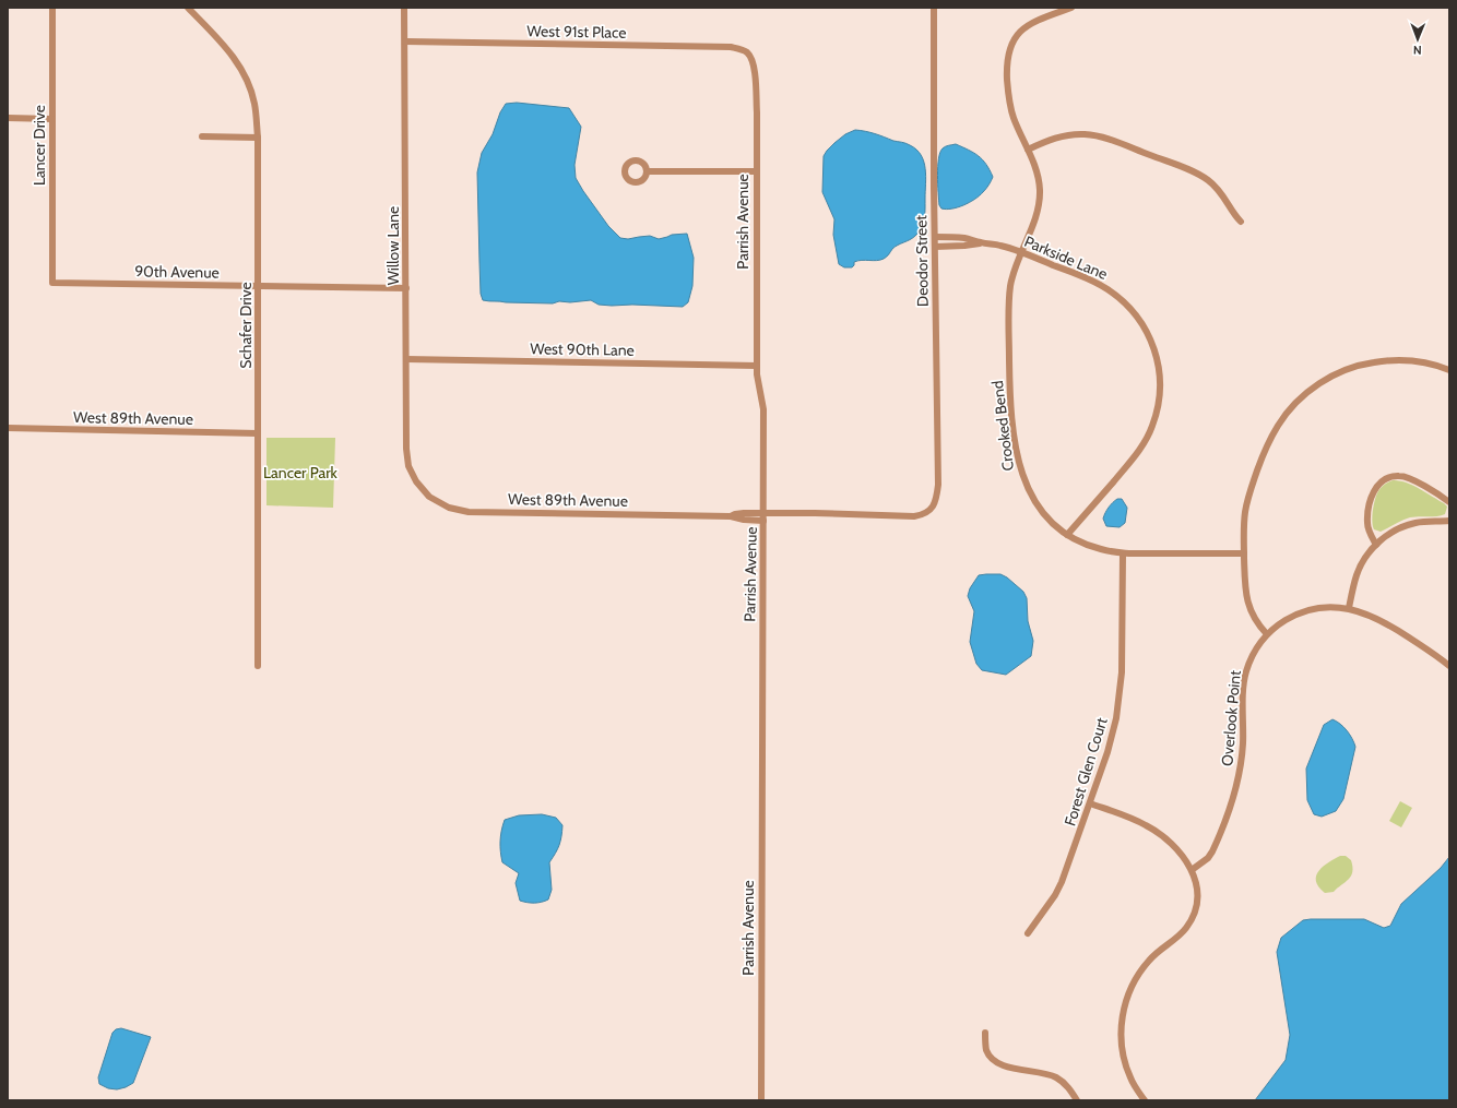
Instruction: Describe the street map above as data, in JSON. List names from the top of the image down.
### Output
{
  "streets": {
    "street": [
      "West 91st Place",
      "Lancer Drive",
      "Parrish Avenue",
      "Willow Lane",
      "Parkside Lane",
      "Deodor Street",
      "90th Avenue",
      "Schafer Drive",
      "West 90th Lane",
      "West 89th Avenue",
      "Crooked Bend",
      "Overlook Point",
      "Forest Glen Court"
    ]
  },
  "crossings": [
    ["West 91st Place", "Parrish Avenue"],
    ["West 91st Place", "Willow Lane"],
    ["Lancer Drive", "90th Avenue"],
    ["Parrish Avenue", "West 90th Lane"],
    ["Parrish Avenue", "West 89th Avenue"],
    ["Willow Lane", "90th Avenue"],
    ["Willow Lane", "West 90th Lane"],
    ["Willow Lane", "West 89th Avenue"],
    ["Parkside Lane", "Deodor Street"],
    ["Parkside Lane", "Crooked Bend"],
    ["Deodor Street", "West 89th Avenue"],
    ["90th Avenue", "Schafer Drive"],
    ["Schafer Drive", "West 89th Avenue"],
    ["Crooked Bend", "Forest Glen Court"]
  ],
  "parks": ["Lancer Park"],
  "north": "bottom"
}
